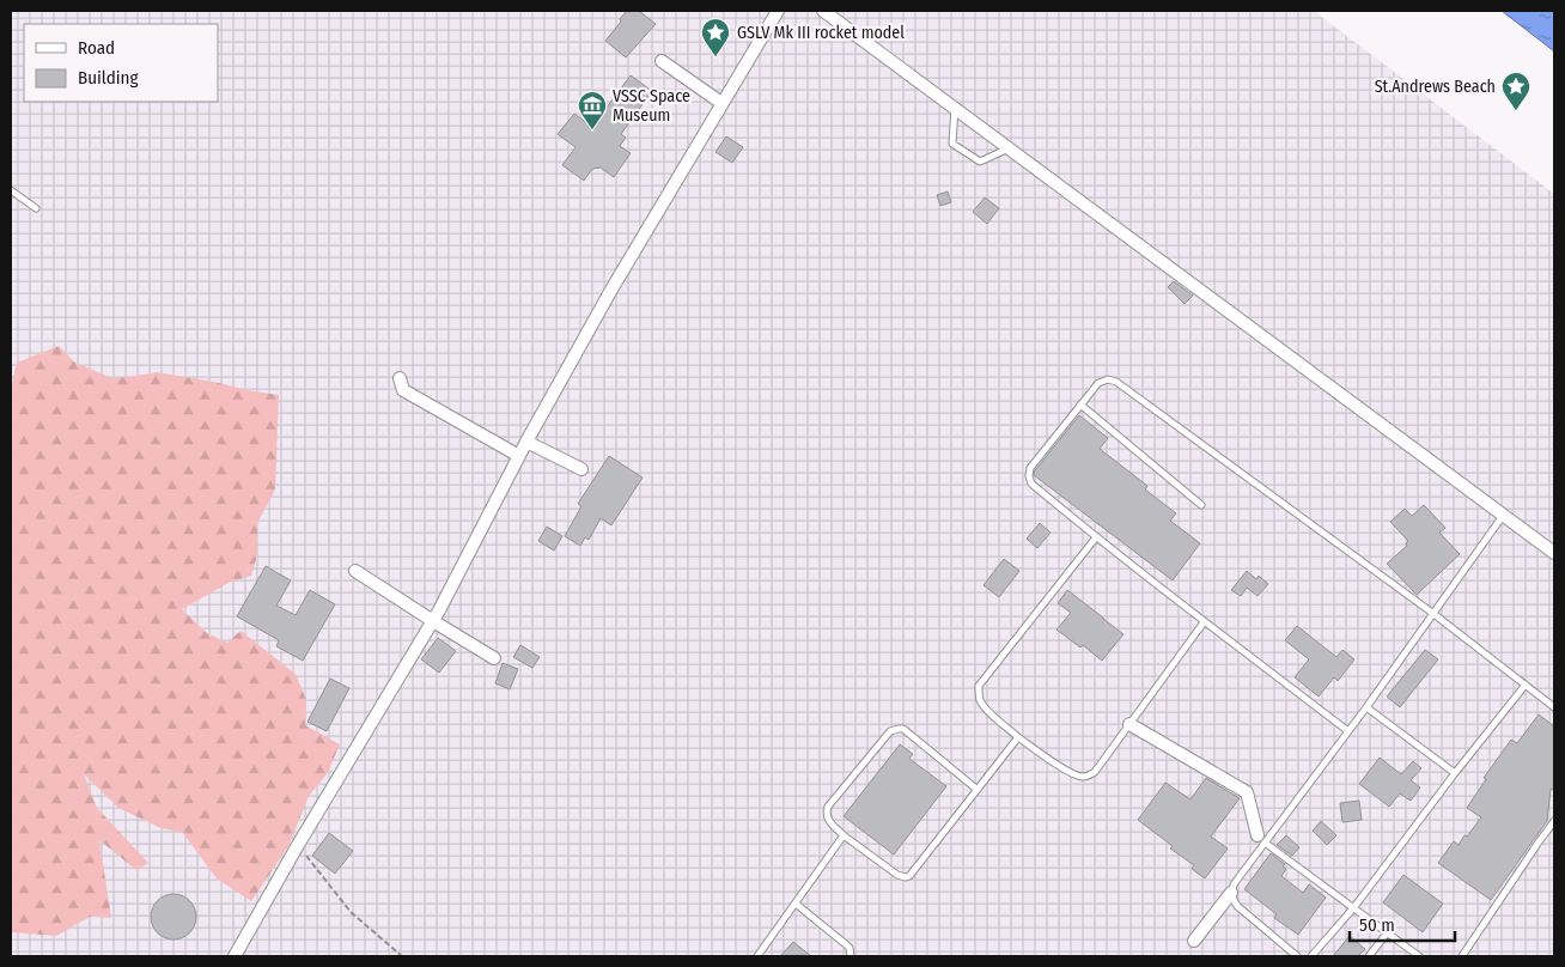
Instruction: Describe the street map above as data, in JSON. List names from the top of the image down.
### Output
{
  "places": {
    "place": ["GSLV Mk III rocket model", "St.Andrews Beach"],
    "museum": ["VSSC Space Museum"]
  },
  "legend": ["Road", "Building"],
  "scale_bar": "50 m"
}
